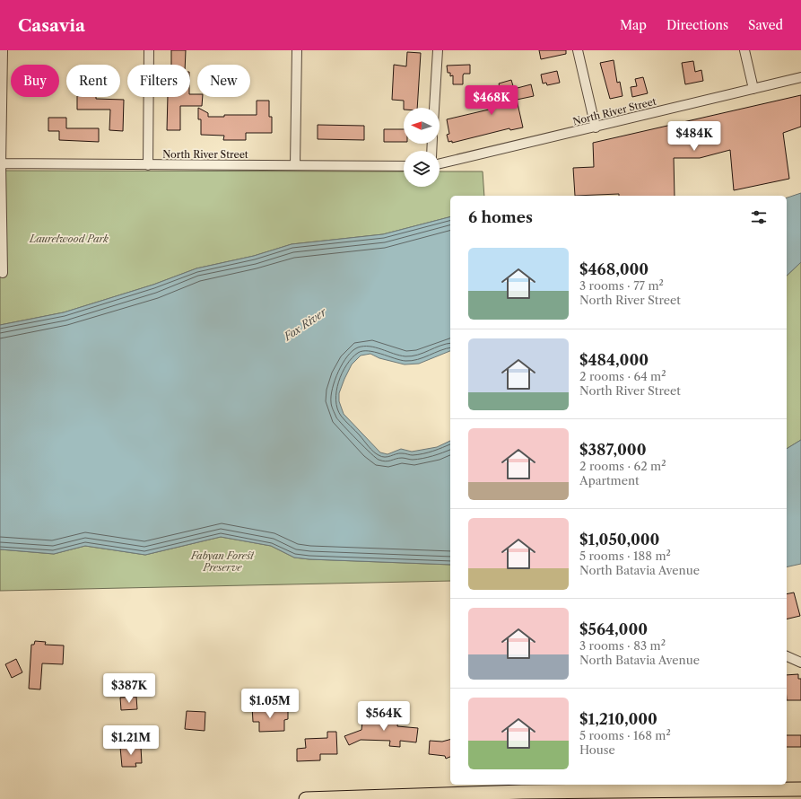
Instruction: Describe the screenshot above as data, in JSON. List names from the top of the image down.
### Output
{
  "streets": {
    "street": ["North River Street"]
  },
  "water": ["Fox River"],
  "parks": ["Laurelwood Park", "Fabyan Forest Preserve"],
  "north": "left",
  "page": {
    "header": "Casavia",
    "nav": ["Map", "Directions", "Saved"],
    "chip": [
      "Buy",
      "Rent",
      "Filters",
      "New"
    ],
    "price": [
      "$468K",
      "$484K",
      "$387K",
      "$1.05M",
      "$564K",
      "$1.21M"
    ],
    "heading": "6 homes",
    "list": [
      {
        "name": "$468,000",
        "note": "3 rooms · 77 m² · North River Street"
      },
      {
        "name": "$484,000",
        "note": "2 rooms · 64 m² · North River Street"
      },
      {
        "name": "$387,000",
        "note": "2 rooms · 62 m² · Apartment"
      },
      {
        "name": "$1,050,000",
        "note": "5 rooms · 188 m² · North Batavia Avenue"
      },
      {
        "name": "$564,000",
        "note": "3 rooms · 83 m² · North Batavia Avenue"
      },
      {
        "name": "$1,210,000",
        "note": "5 rooms · 168 m² · House"
      }
    ]
  }
}
